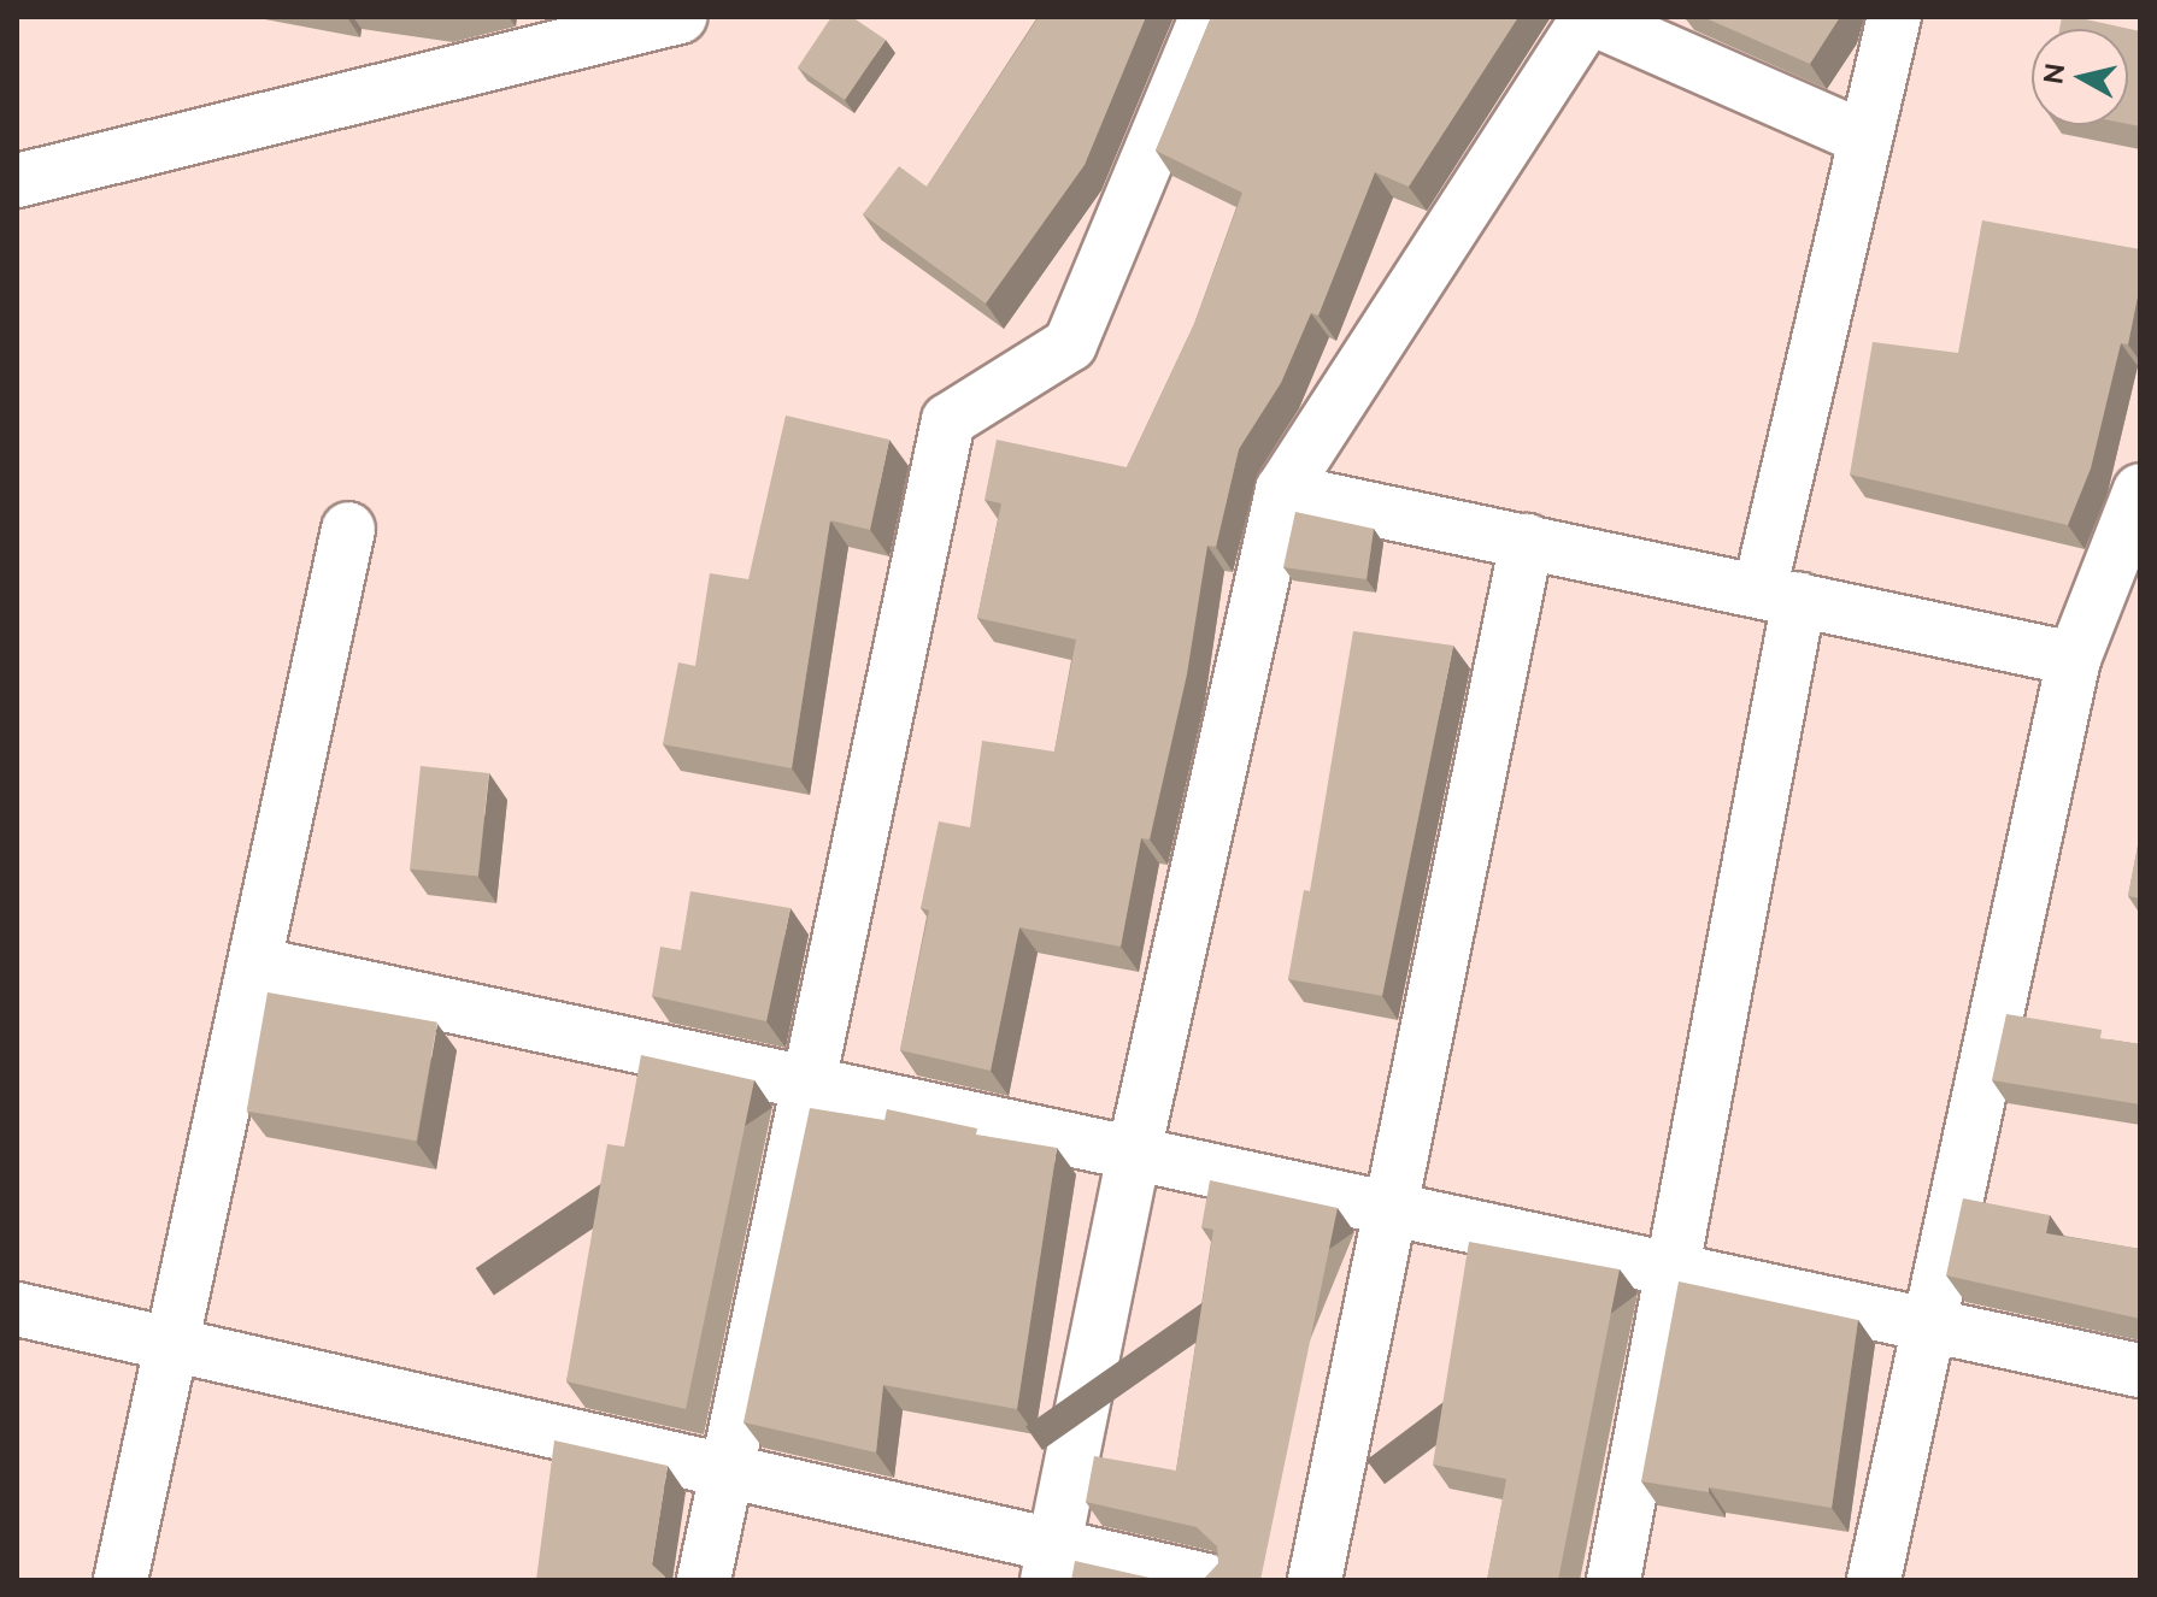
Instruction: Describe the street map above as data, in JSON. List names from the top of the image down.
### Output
{
  "north": "left"
}
